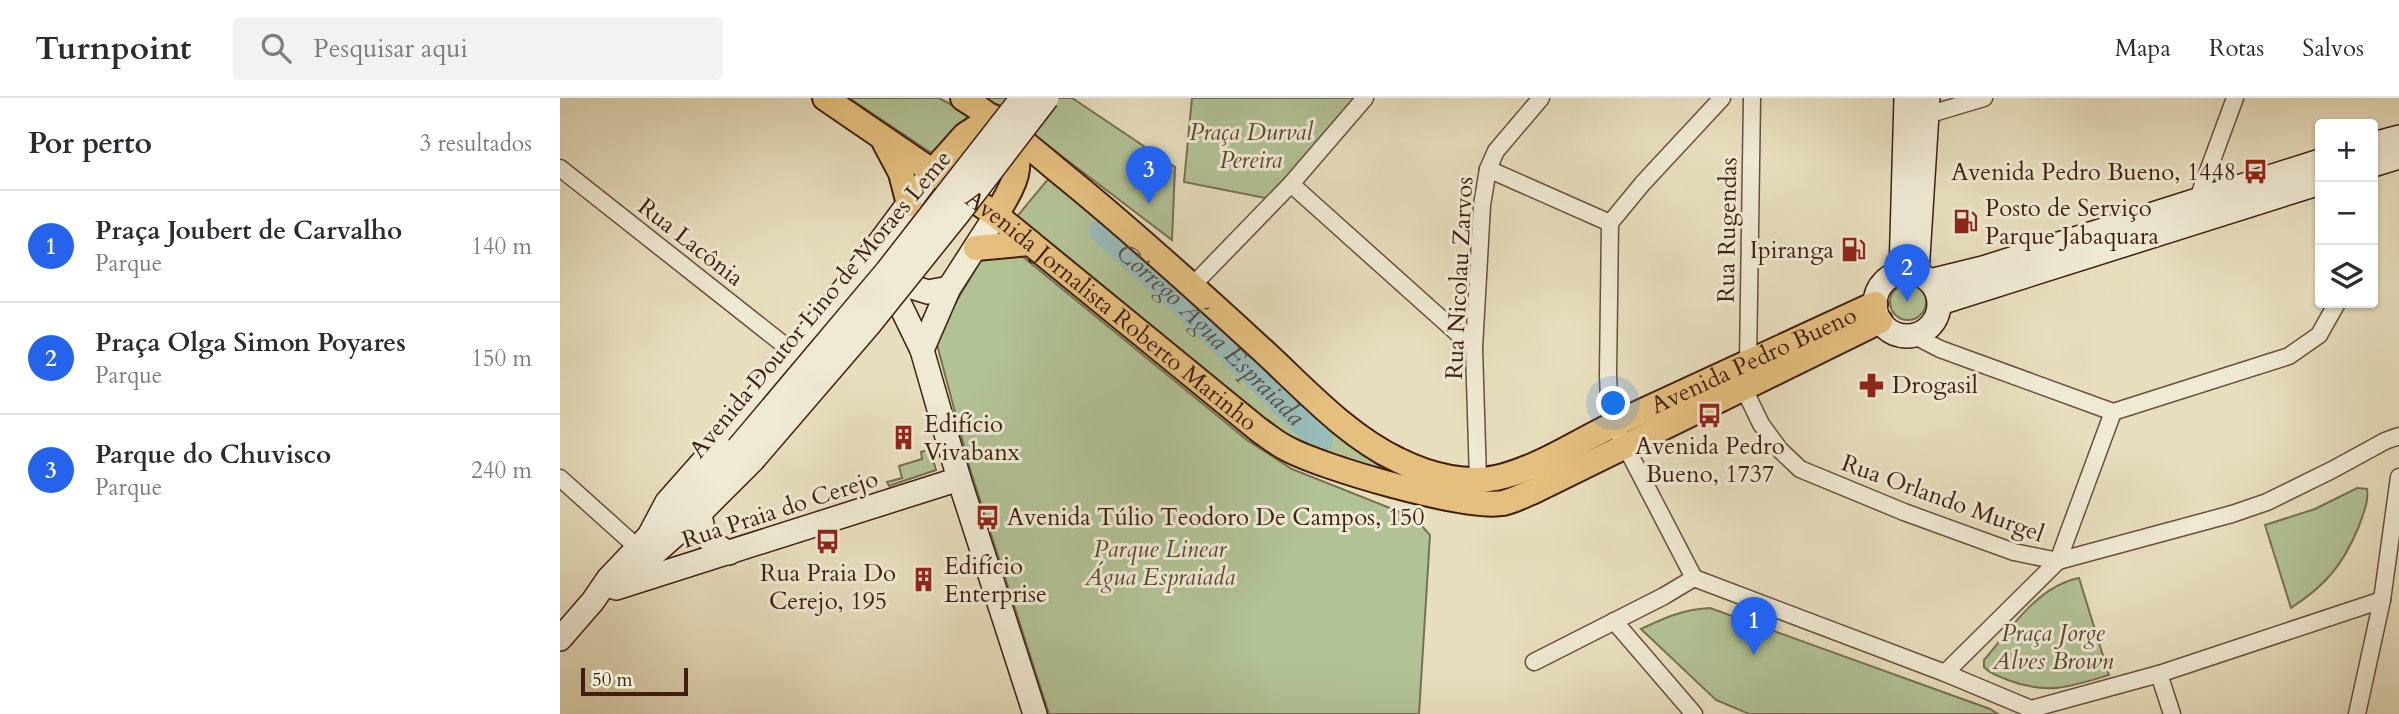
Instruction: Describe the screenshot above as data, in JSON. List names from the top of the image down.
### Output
{
  "streets": {
    "main road": ["Avenida Jornalista Roberto Marinho", "Avenida Pedro Bueno"],
    "street": [
      "Rua Rugendas",
      "Rua Lacônia",
      "Rua Nicolau Zarvos",
      "Avenida Doutor Lino de Moraes Leme",
      "Rua Orlando Murgel",
      "Rua Praia do Cerejo"
    ]
  },
  "crossings": [
    ["Rua Rugendas", "Avenida Pedro Bueno"],
    ["Rua Lacônia", "Avenida Doutor Lino de Moraes Leme"],
    ["Rua Nicolau Zarvos", "Avenida Pedro Bueno"],
    ["Avenida Doutor Lino de Moraes Leme", "Avenida Jornalista Roberto Marinho"],
    ["Avenida Doutor Lino de Moraes Leme", "Rua Praia do Cerejo"],
    ["Avenida Jornalista Roberto Marinho", "Avenida Pedro Bueno"],
    ["Avenida Pedro Bueno", "Rua Orlando Murgel"]
  ],
  "water": ["Córrego Água Espraiada"],
  "parks": ["Praça Durval Pereira", "Parque Linear Água Espraiada", "Praça Jorge Alves Brown"],
  "places": {
    "bus stop": [
      "Avenida Pedro Bueno, 1448",
      "Avenida Pedro Bueno, 1737",
      "Avenida Túlio Teodoro De Campos, 150",
      "Rua Praia Do Cerejo, 195"
    ],
    "fuel station": ["Posto de Serviço Parque Jabaquara", "Ipiranga"],
    "pharmacy": ["Drogasil"],
    "building": ["Edifício Vivabanx", "Edifício Enterprise"]
  },
  "scale_bar": "50 m",
  "page": {
    "header": "Turnpoint",
    "search": "Pesquisar aqui",
    "nav": ["Mapa", "Rotas", "Salvos"],
    "heading": ["Por perto", "3 resultados"],
    "map_buttons": ["+", "−"],
    "pins": ["3", "2", "1"],
    "list": [
      {
        "mark": "1",
        "name": "Praça Joubert de Carvalho",
        "note": "Parque",
        "value": "140 m"
      },
      {
        "mark": "2",
        "name": "Praça Olga Simon Poyares",
        "note": "Parque",
        "value": "150 m"
      },
      {
        "mark": "3",
        "name": "Parque do Chuvisco",
        "note": "Parque",
        "value": "240 m"
      }
    ],
    "scale": "50 m"
  }
}
